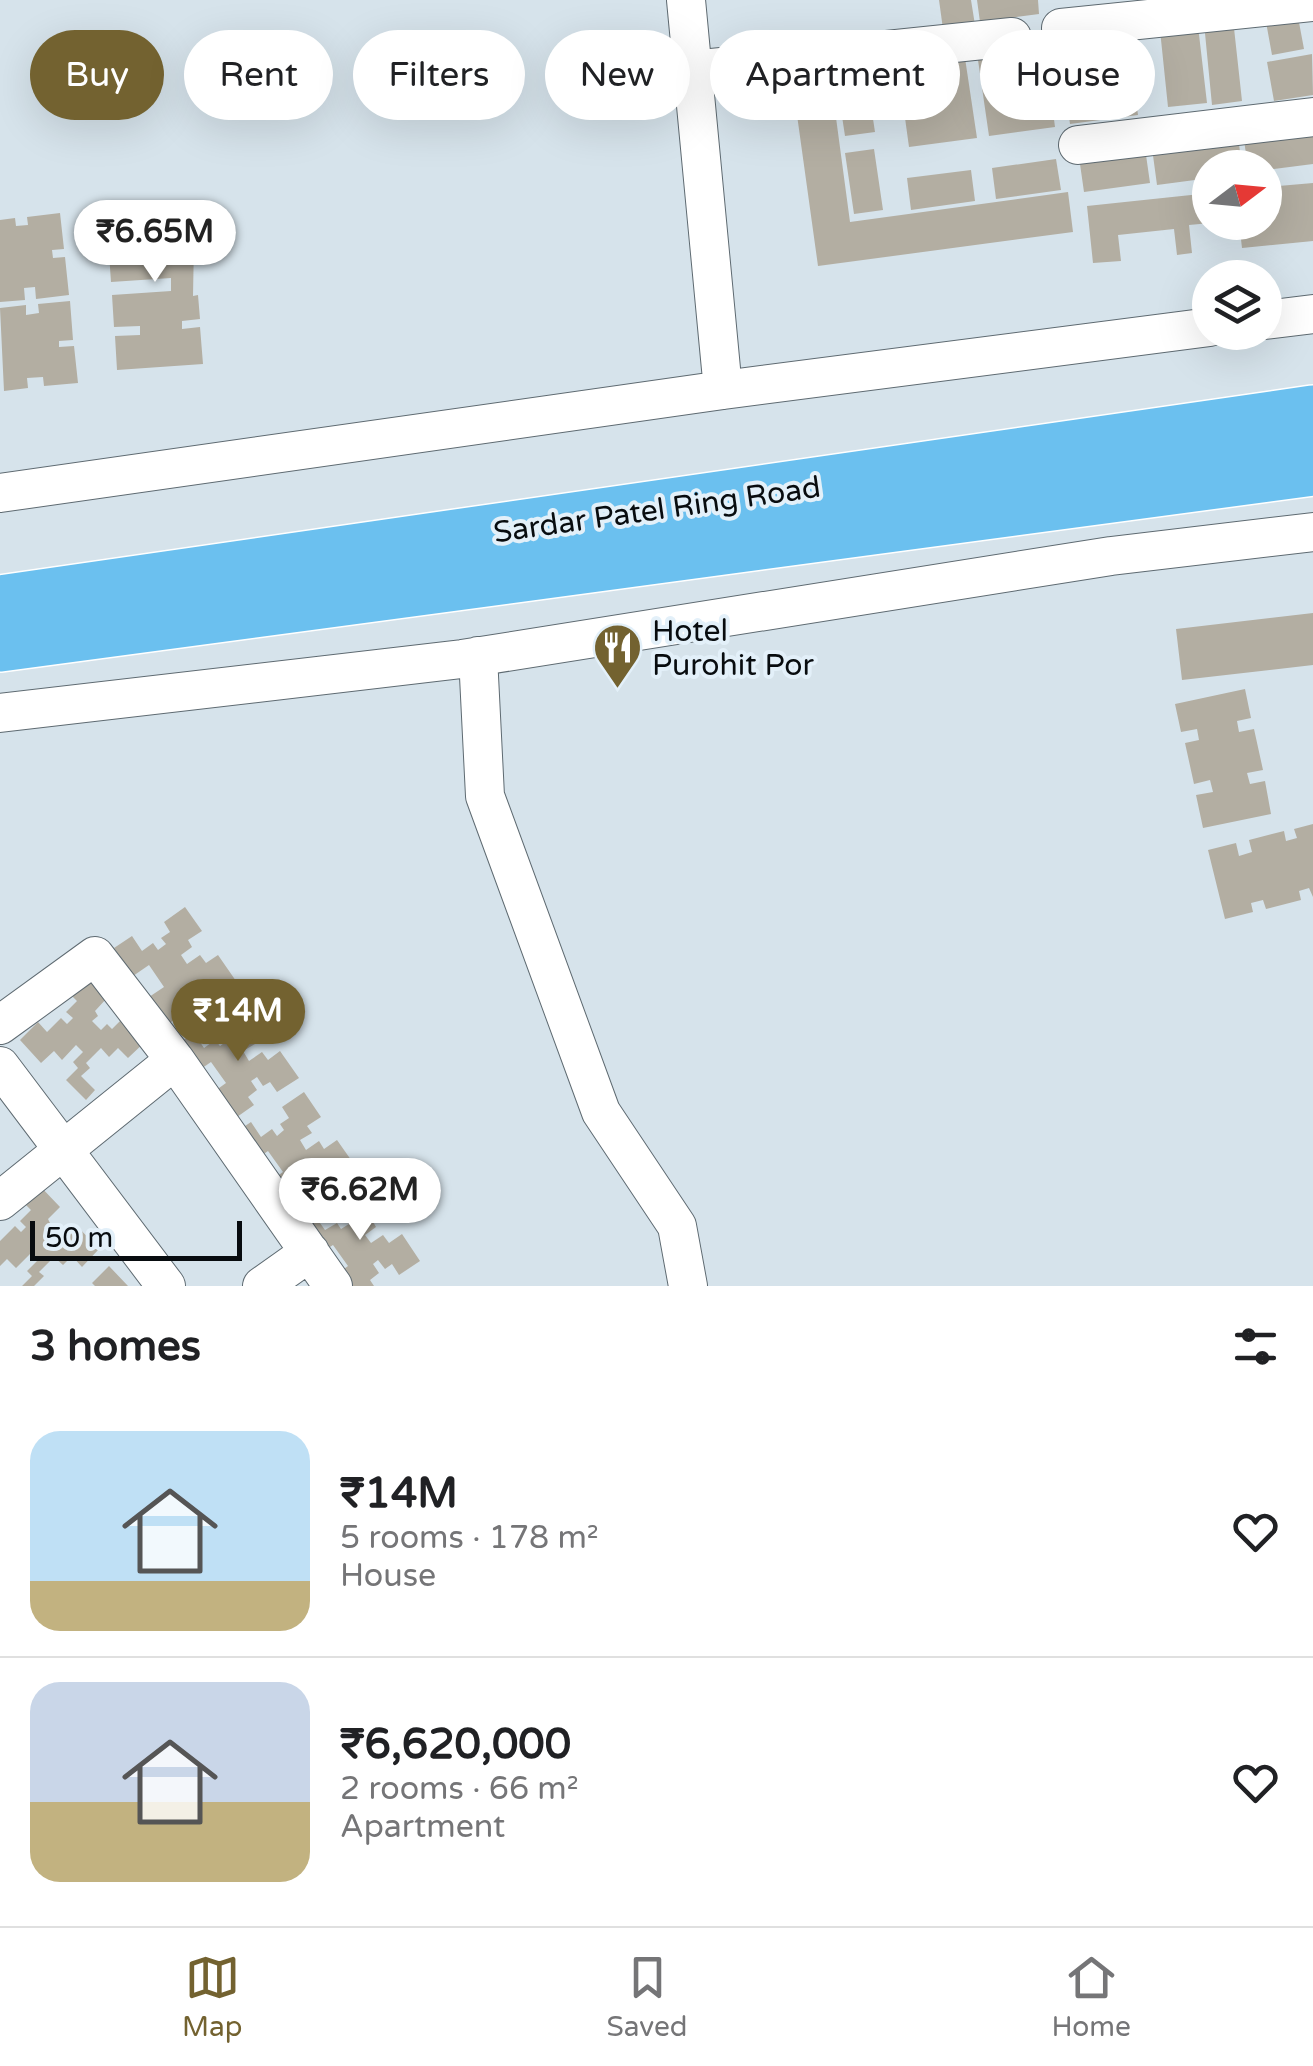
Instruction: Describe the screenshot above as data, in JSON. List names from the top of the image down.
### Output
{
  "streets": {
    "highway": ["Sardar Patel Ring Road"]
  },
  "places": {
    "restaurant": ["Hotel Purohit Por"]
  },
  "scale_bar": "50 m",
  "north": "right",
  "page": {
    "chip": [
      "Buy",
      "Rent",
      "Filters",
      "New",
      "Apartment",
      "House"
    ],
    "price": ["₹6.65M", "₹14M", "₹6.62M"],
    "scale": "50 m",
    "heading": "3 homes",
    "list": [
      {
        "name": "₹14M",
        "note": "5 rooms · 178 m² · House"
      },
      {
        "name": "₹6,620,000",
        "note": "2 rooms · 66 m² · Apartment"
      }
    ],
    "tabs": ["Map", "Saved", "Home"]
  }
}
